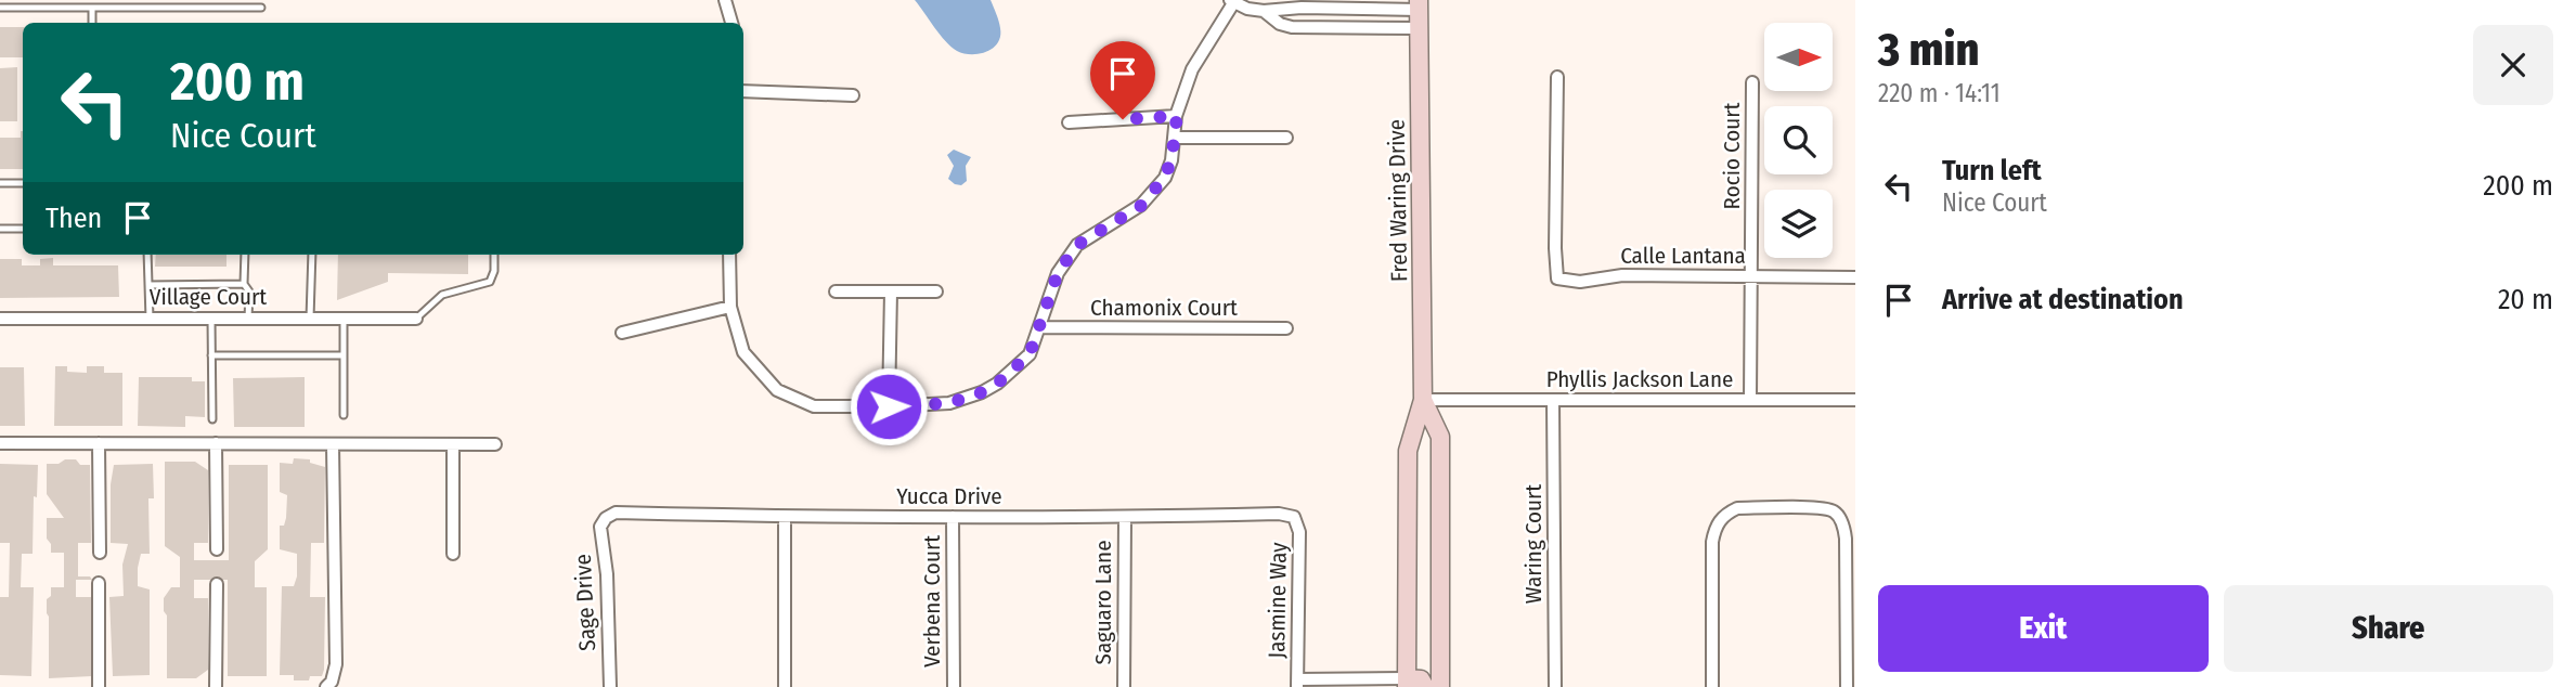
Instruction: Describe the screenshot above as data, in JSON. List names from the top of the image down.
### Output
{
  "streets": {
    "main road": ["Fred Waring Drive"],
    "street": [
      "Rocio Court",
      "Calle Lantana",
      "Village Court",
      "Chamonix Court",
      "Phyllis Jackson Lane",
      "Yucca Drive",
      "Waring Court",
      "Jasmine Way",
      "Verbena Court",
      "Sage Drive",
      "Saguaro Lane"
    ]
  },
  "crossings": [
    ["Rocio Court", "Calle Lantana"],
    ["Rocio Court", "Phyllis Jackson Lane"],
    ["Fred Waring Drive", "Phyllis Jackson Lane"],
    ["Phyllis Jackson Lane", "Waring Court"],
    ["Yucca Drive", "Jasmine Way"],
    ["Yucca Drive", "Verbena Court"],
    ["Yucca Drive", "Sage Drive"],
    ["Yucca Drive", "Saguaro Lane"]
  ],
  "north": "right",
  "page": {
    "heading": ["3 min", "220 m · 14:11"],
    "turn": ["200 m", "Nice Court"],
    "list": [
      {
        "name": "Turn left",
        "note": "Nice Court",
        "value": "200 m"
      },
      {
        "name": "Arrive at destination",
        "value": "20 m"
      }
    ],
    "then": "Then",
    "buttons": ["Exit", "Share"]
  }
}
